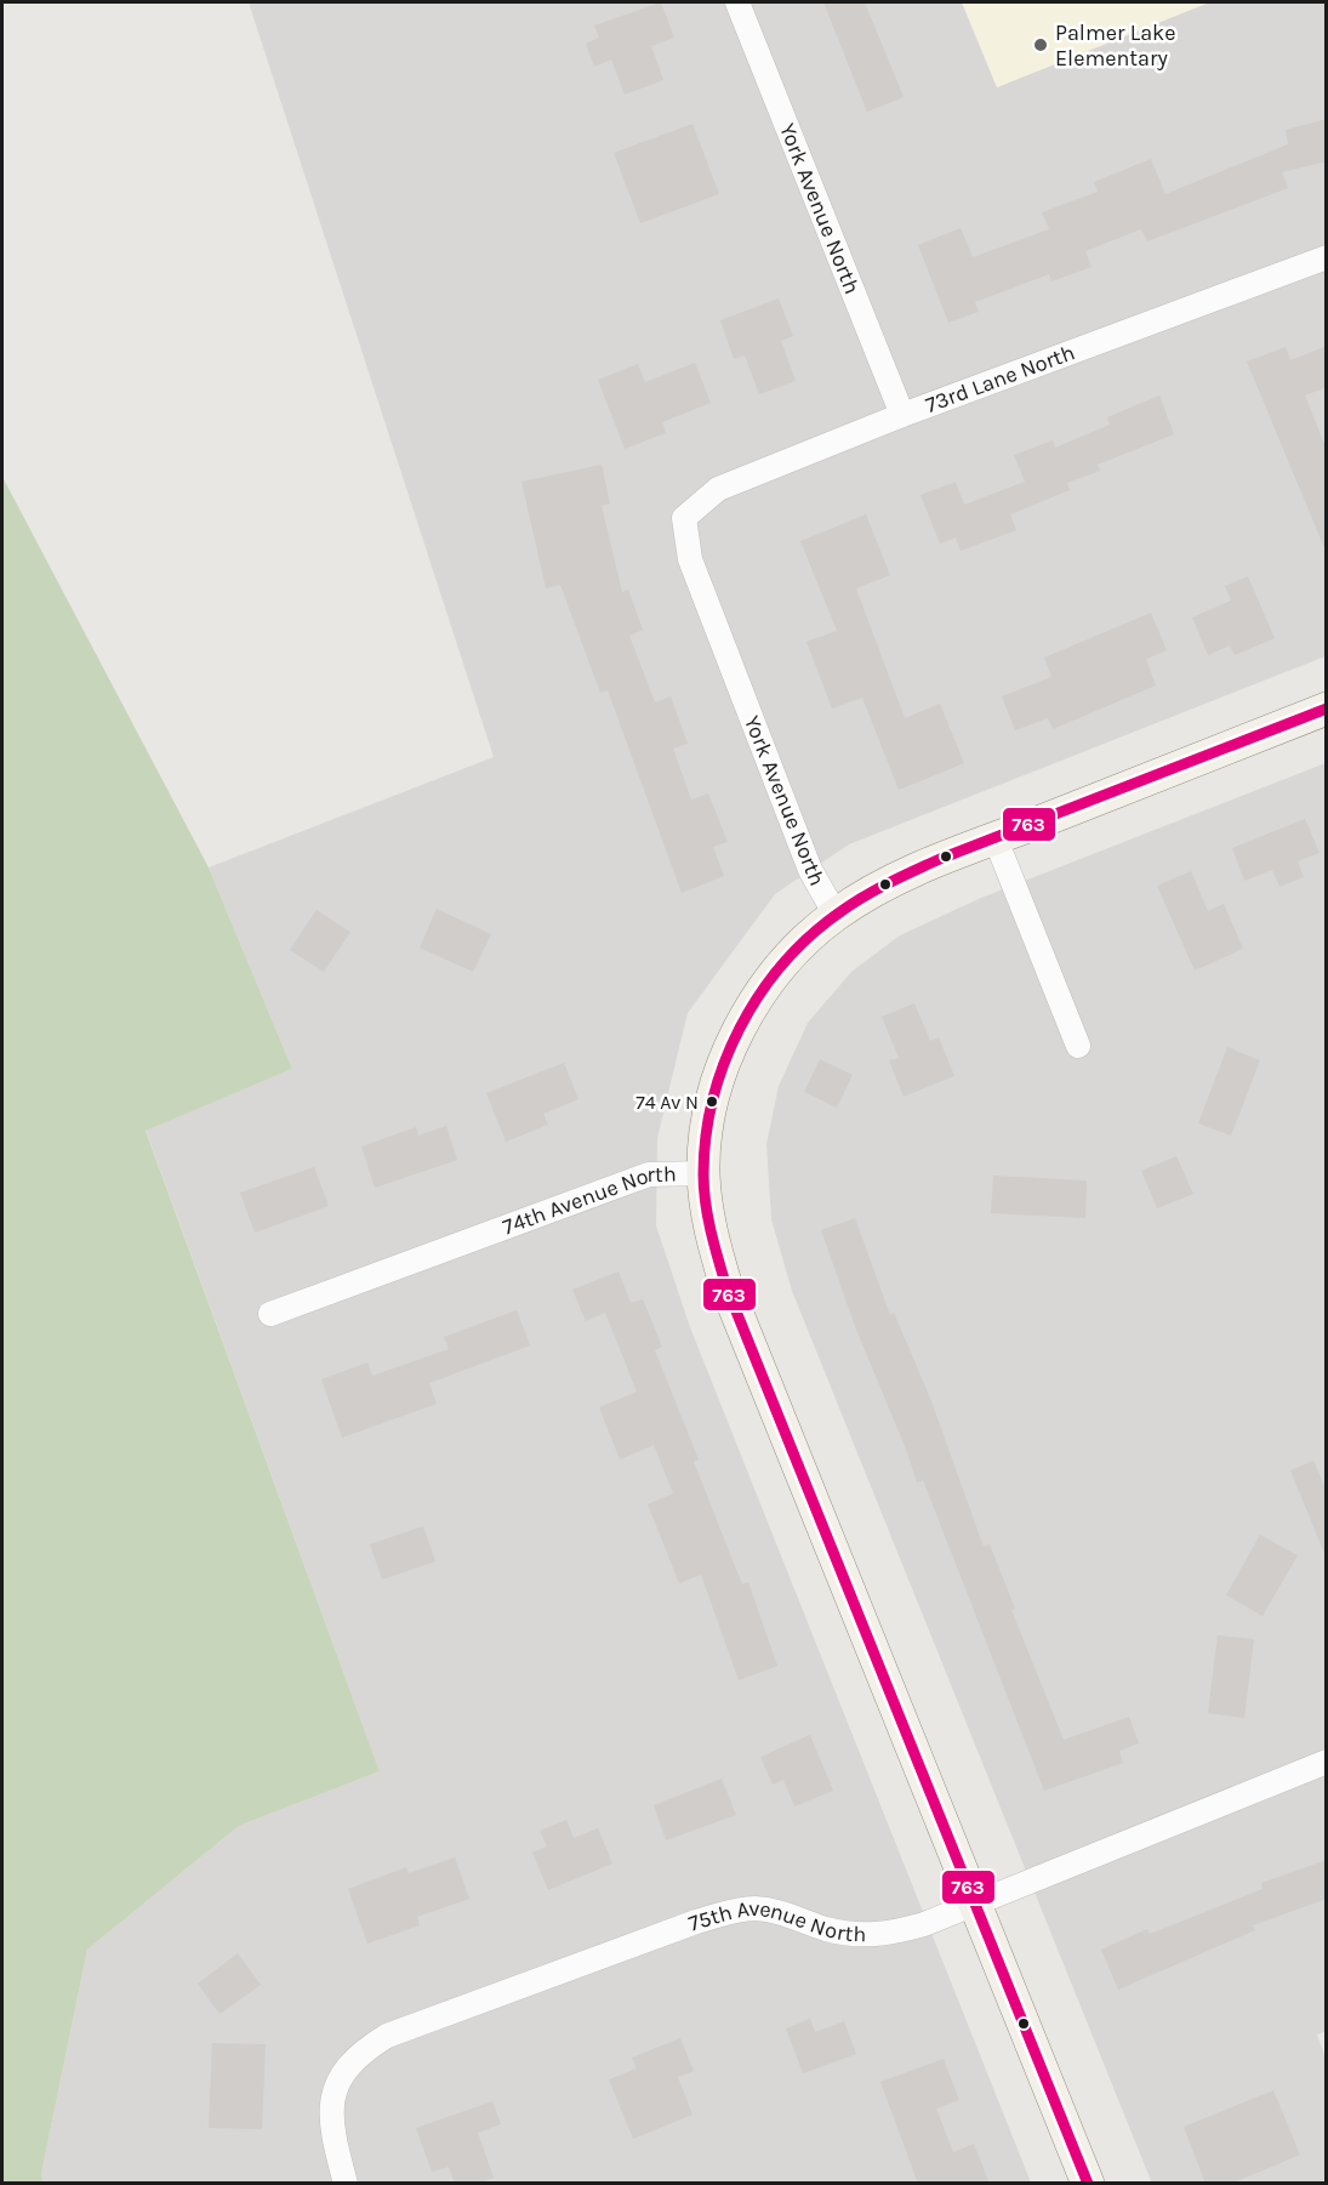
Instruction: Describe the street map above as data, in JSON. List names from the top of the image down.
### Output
{
  "streets": {
    "street": [
      "York Avenue North",
      "73rd Lane North",
      "74th Avenue North",
      "75th Avenue North"
    ]
  },
  "crossings": [
    ["York Avenue North", "73rd Lane North"],
    ["York Avenue North", "74th Avenue North"]
  ],
  "places": ["Palmer Lake Elementary", "74 Av N"],
  "lines": ["transit line 763"]
}
